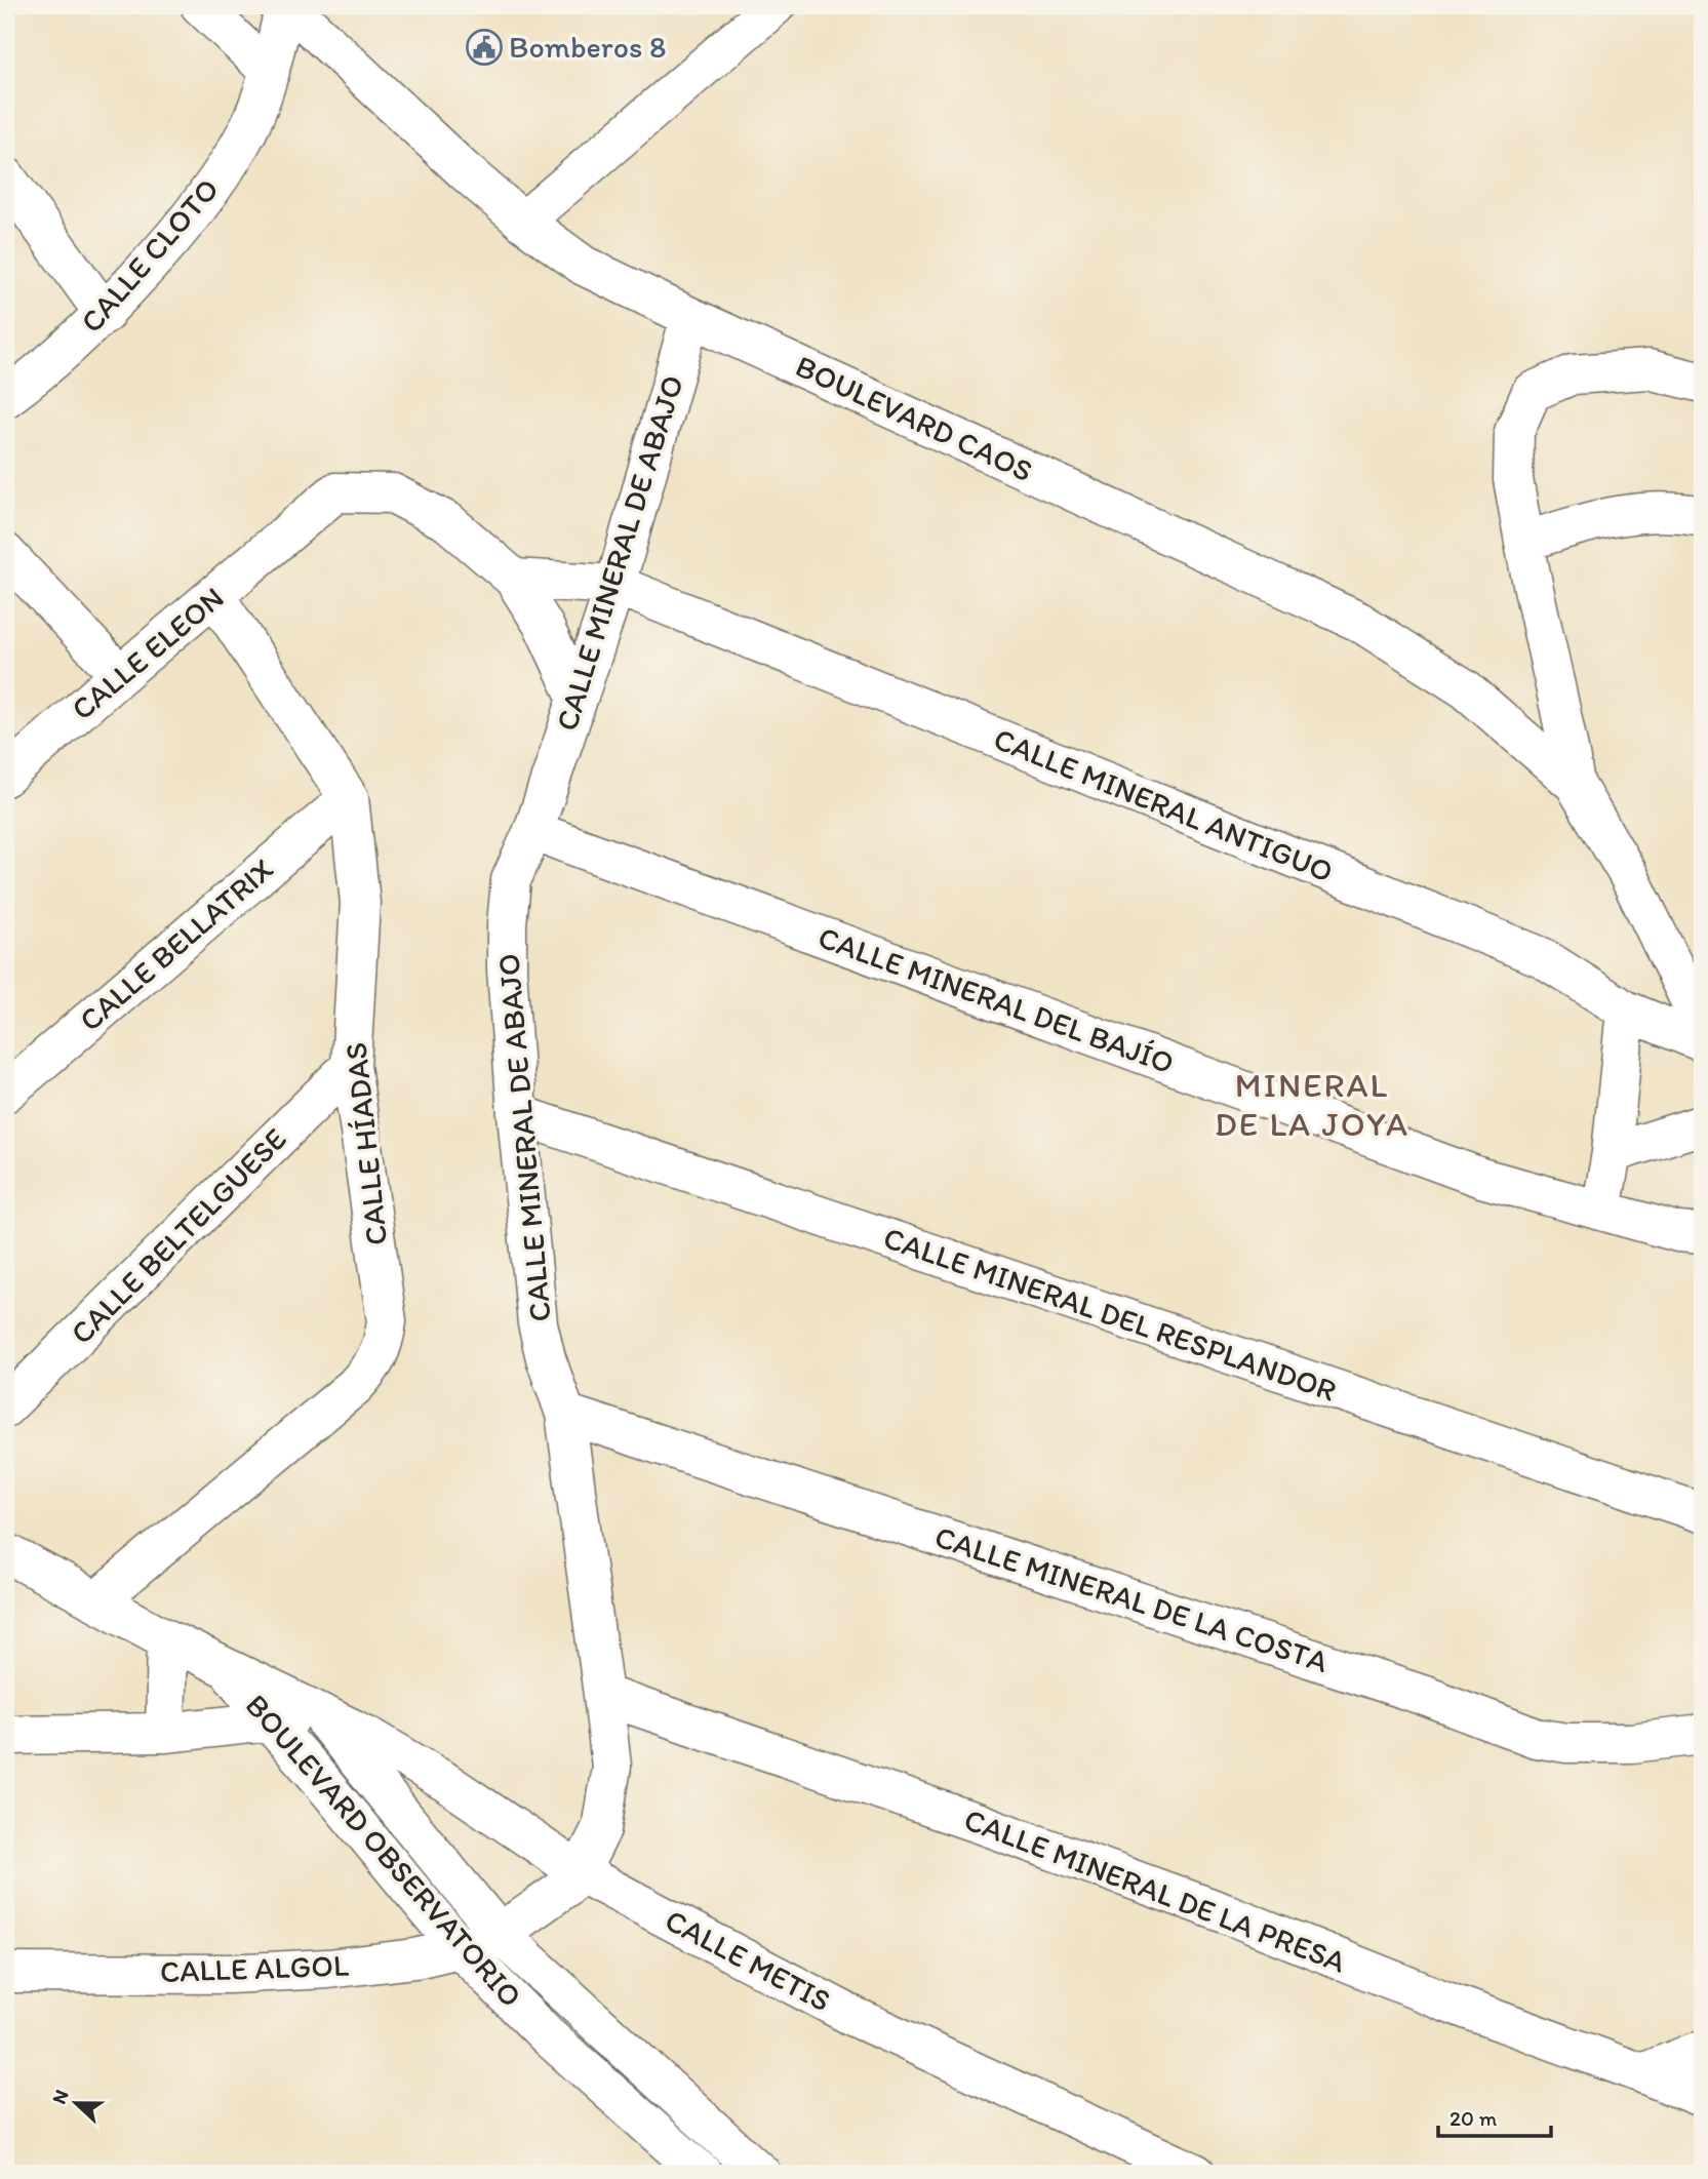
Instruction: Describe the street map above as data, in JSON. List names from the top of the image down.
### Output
{
  "streets": {
    "street": [
      "CALLE CLOTO",
      "BOULEVARD CAOS",
      "CALLE MINERAL DE ABAJO",
      "CALLE ELEON",
      "CALLE MINERAL ANTIGUO",
      "CALLE BELLATRIX",
      "CALLE MINERAL DEL BAJÍO",
      "CALLE HÍADAS",
      "CALLE BELTELGUESE",
      "CALLE MINERAL DEL RESPLANDOR",
      "CALLE MINERAL DE LA COSTA",
      "BOULEVARD OBSERVATORIO",
      "CALLE MINERAL DE LA PRESA",
      "CALLE METIS",
      "CALLE ALGOL"
    ]
  },
  "crossings": [
    ["CALLE CLOTO", "BOULEVARD CAOS"],
    ["BOULEVARD CAOS", "CALLE MINERAL DE ABAJO"],
    ["CALLE MINERAL DE ABAJO", "CALLE ELEON"],
    ["CALLE MINERAL DE ABAJO", "CALLE MINERAL ANTIGUO"],
    ["CALLE MINERAL DE ABAJO", "CALLE MINERAL DEL BAJÍO"],
    ["CALLE MINERAL DE ABAJO", "CALLE MINERAL DEL RESPLANDOR"],
    ["CALLE MINERAL DE ABAJO", "CALLE MINERAL DE LA COSTA"],
    ["CALLE MINERAL DE ABAJO", "BOULEVARD OBSERVATORIO"],
    ["CALLE MINERAL DE ABAJO", "CALLE MINERAL DE LA PRESA"],
    ["CALLE MINERAL DE ABAJO", "CALLE METIS"],
    ["CALLE MINERAL DE ABAJO", "CALLE ALGOL"],
    ["CALLE ELEON", "CALLE MINERAL ANTIGUO"],
    ["CALLE ELEON", "CALLE HÍADAS"],
    ["CALLE BELLATRIX", "CALLE HÍADAS"],
    ["CALLE HÍADAS", "CALLE BELTELGUESE"],
    ["CALLE HÍADAS", "BOULEVARD OBSERVATORIO"],
    ["BOULEVARD OBSERVATORIO", "CALLE METIS"],
    ["BOULEVARD OBSERVATORIO", "CALLE ALGOL"]
  ],
  "districts": ["MINERAL DE LA JOYA"],
  "places": {
    "public building": ["Bomberos 8"]
  },
  "scale_bar": "20 m",
  "north": "left"
}
